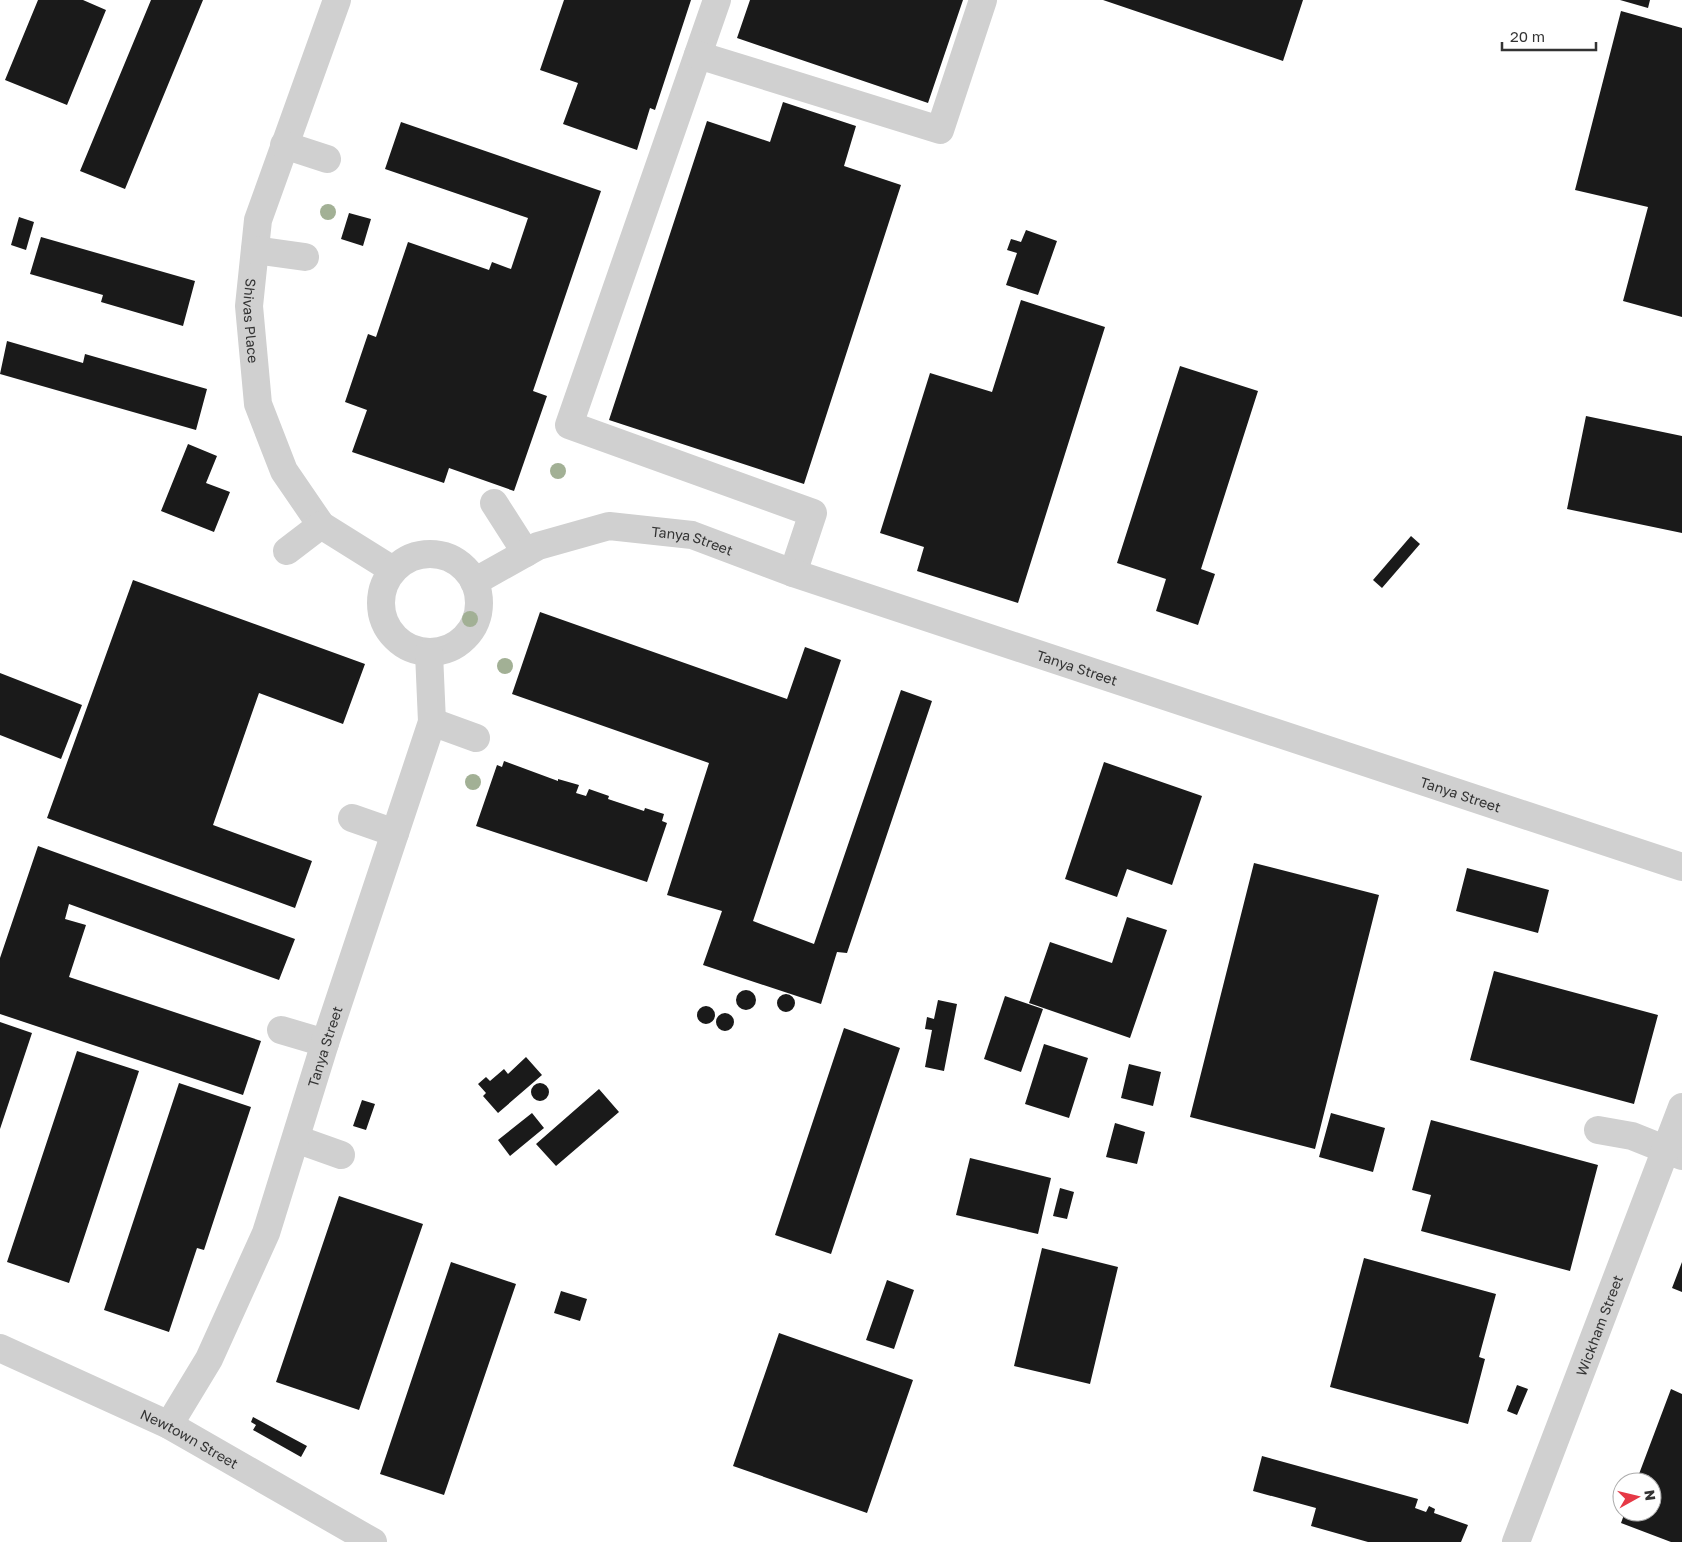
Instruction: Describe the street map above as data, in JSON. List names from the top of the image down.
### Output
{
  "streets": {
    "street": [
      "Shivas Place",
      "Tanya Street",
      "Wickham Street",
      "Newtown Street"
    ]
  },
  "crossings": [
    ["Shivas Place", "Tanya Street"],
    ["Tanya Street", "Newtown Street"]
  ],
  "scale_bar": "20 m",
  "north": "right"
}
